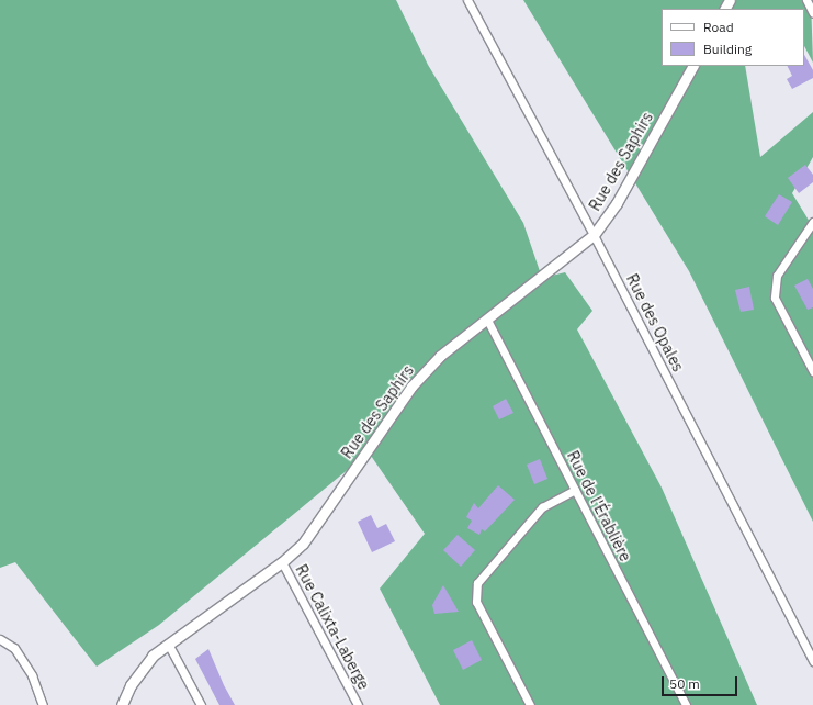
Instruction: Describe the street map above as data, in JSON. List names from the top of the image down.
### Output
{
  "streets": {
    "street": [
      "Rue des Saphirs",
      "Rue des Opales",
      "Rue de l'Érablière",
      "Rue Calixta-Laberge"
    ]
  },
  "crossings": [
    ["Rue des Saphirs", "Rue des Opales"],
    ["Rue des Saphirs", "Rue de l'Érablière"],
    ["Rue des Saphirs", "Rue Calixta-Laberge"]
  ],
  "legend": ["Road", "Building"],
  "scale_bar": "50 m"
}
